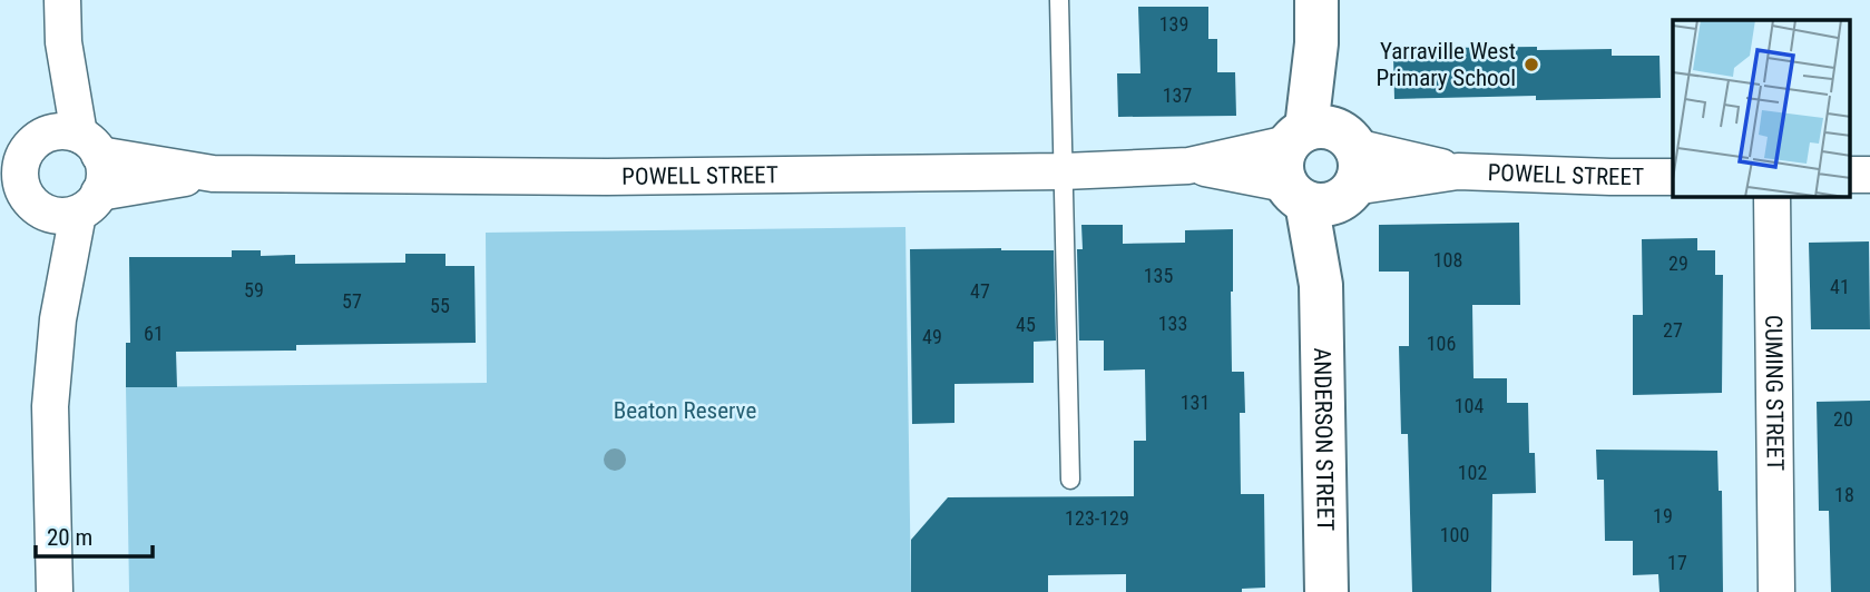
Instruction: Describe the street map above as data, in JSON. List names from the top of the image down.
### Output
{
  "streets": {
    "street": ["POWELL STREET", "CUMING STREET", "ANDERSON STREET"]
  },
  "crossings": [
    ["POWELL STREET", "ANDERSON STREET"]
  ],
  "parks": ["Beaton Reserve"],
  "places": ["Yarraville West Primary School"],
  "house_numbers": [
    "139",
    "137",
    "108",
    "29",
    "135",
    "41",
    "59",
    "47",
    "57",
    "55",
    "133",
    "45",
    "27",
    "61",
    "49",
    "106",
    "131",
    "104",
    "20",
    "102",
    "18",
    "19",
    "123-129",
    "100",
    "17"
  ],
  "scale_bar": "20 m"
}
